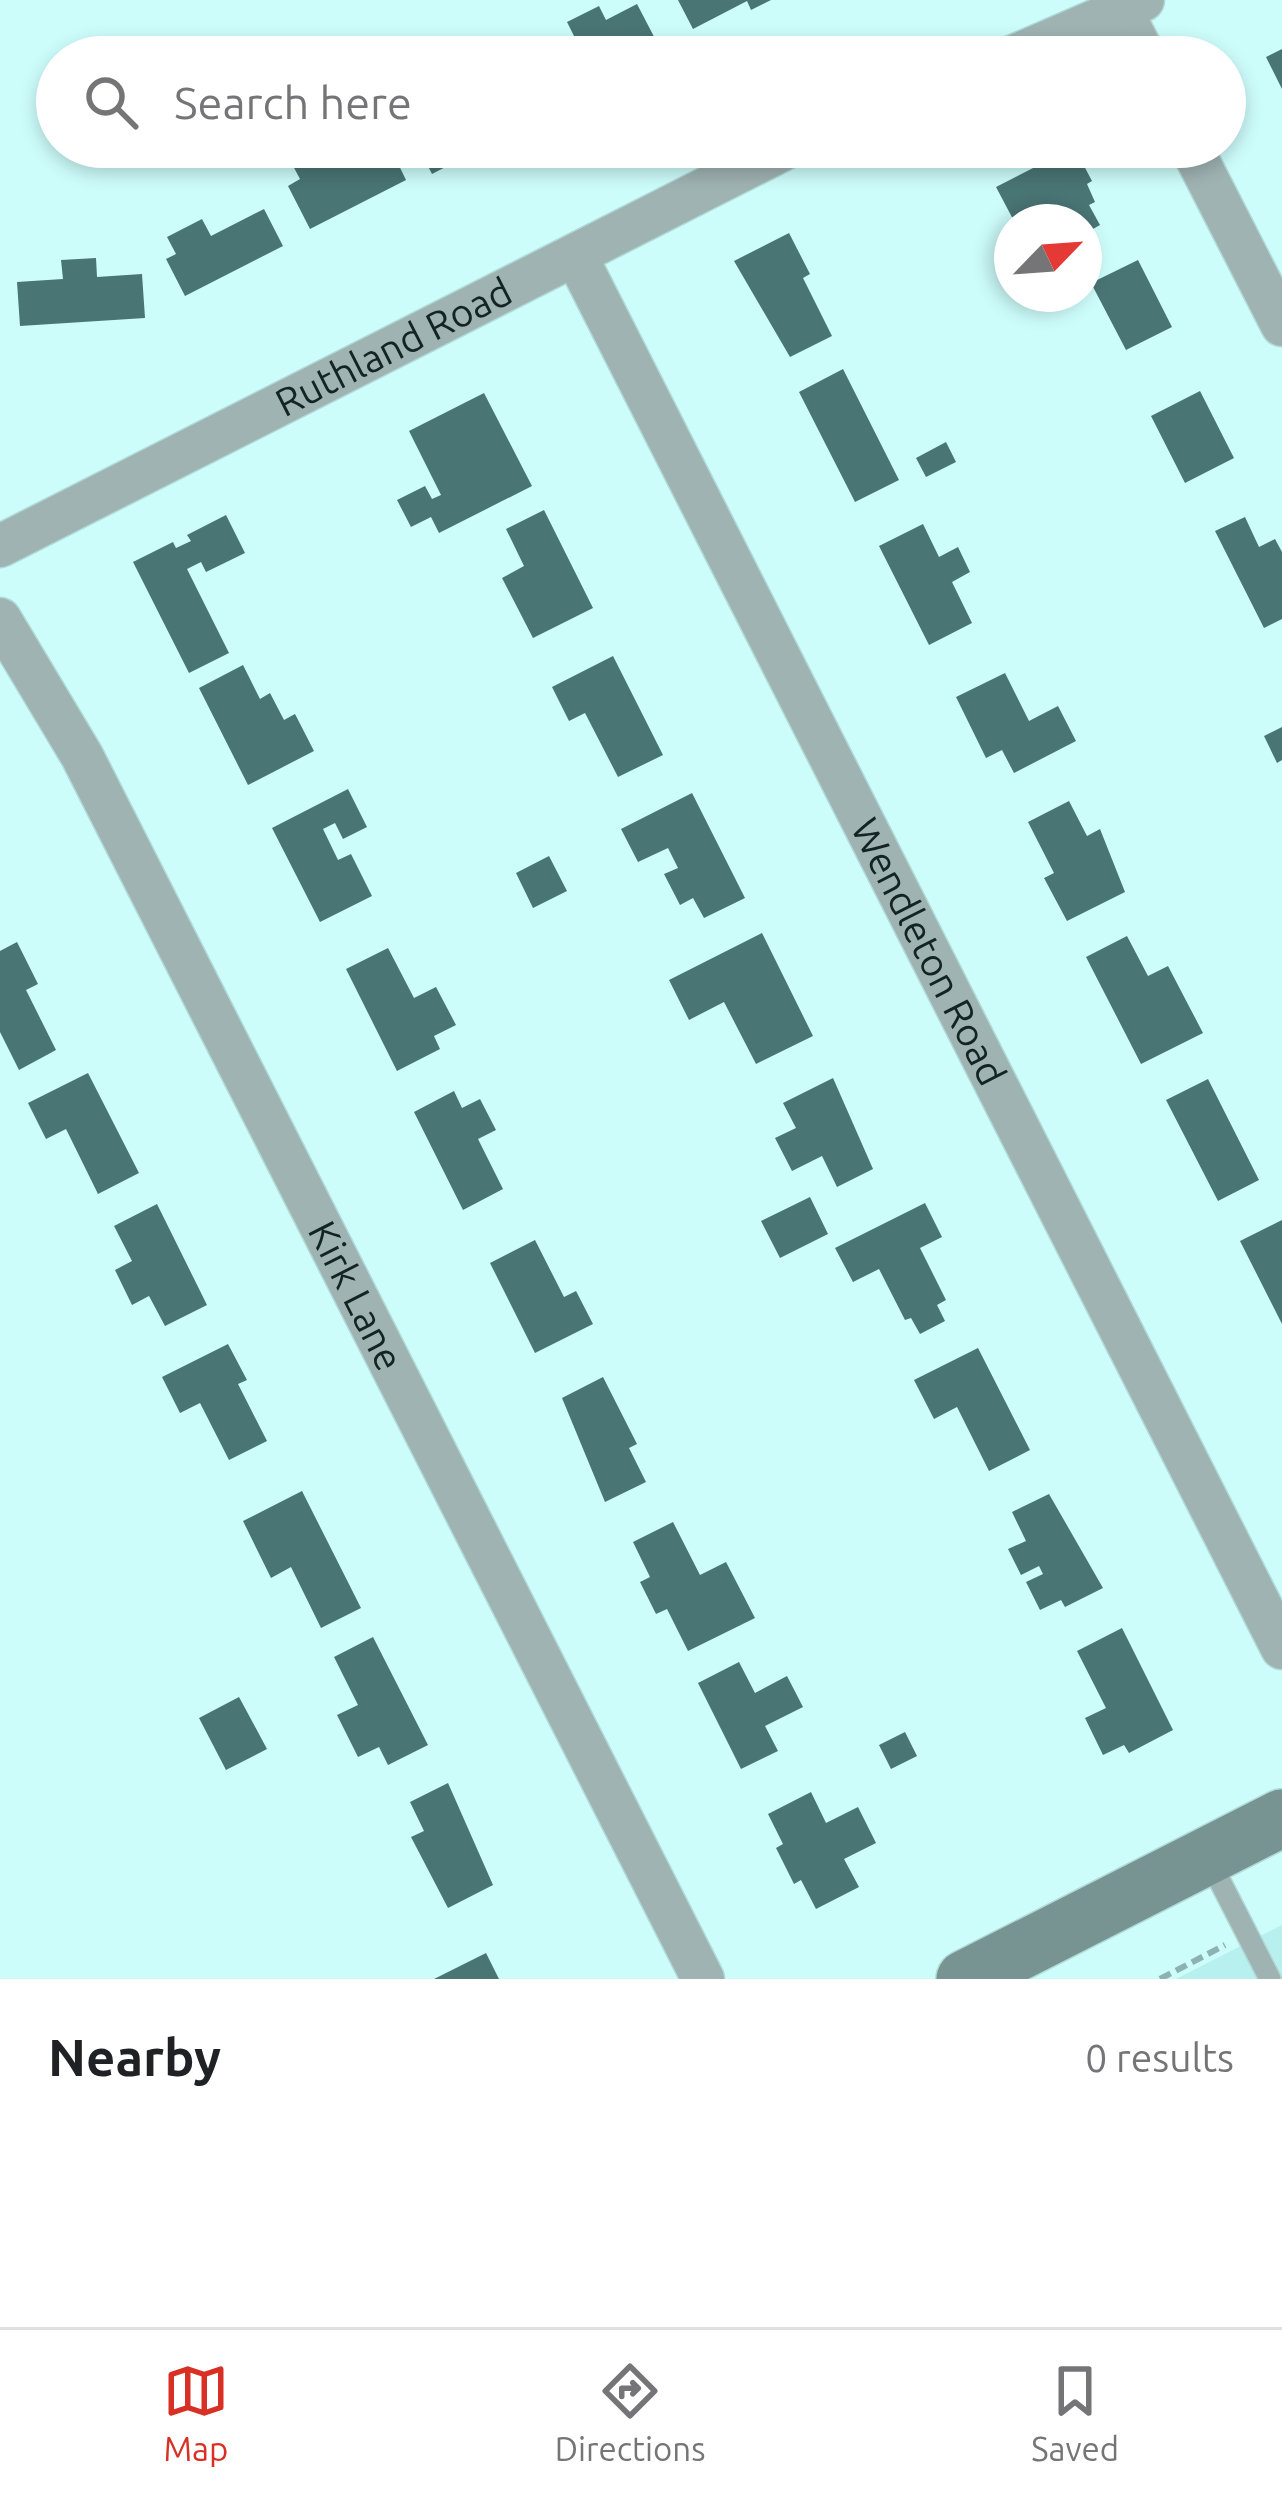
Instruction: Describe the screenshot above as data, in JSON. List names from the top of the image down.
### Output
{
  "streets": {
    "street": ["Ruthland Road", "Wendleton Road", "Kirk Lane"]
  },
  "crossings": [
    ["Ruthland Road", "Wendleton Road"]
  ],
  "north": "top right",
  "page": {
    "search": "Search here",
    "heading": ["Nearby", "0 results"],
    "nav": ["Map", "Directions", "Saved"]
  }
}
